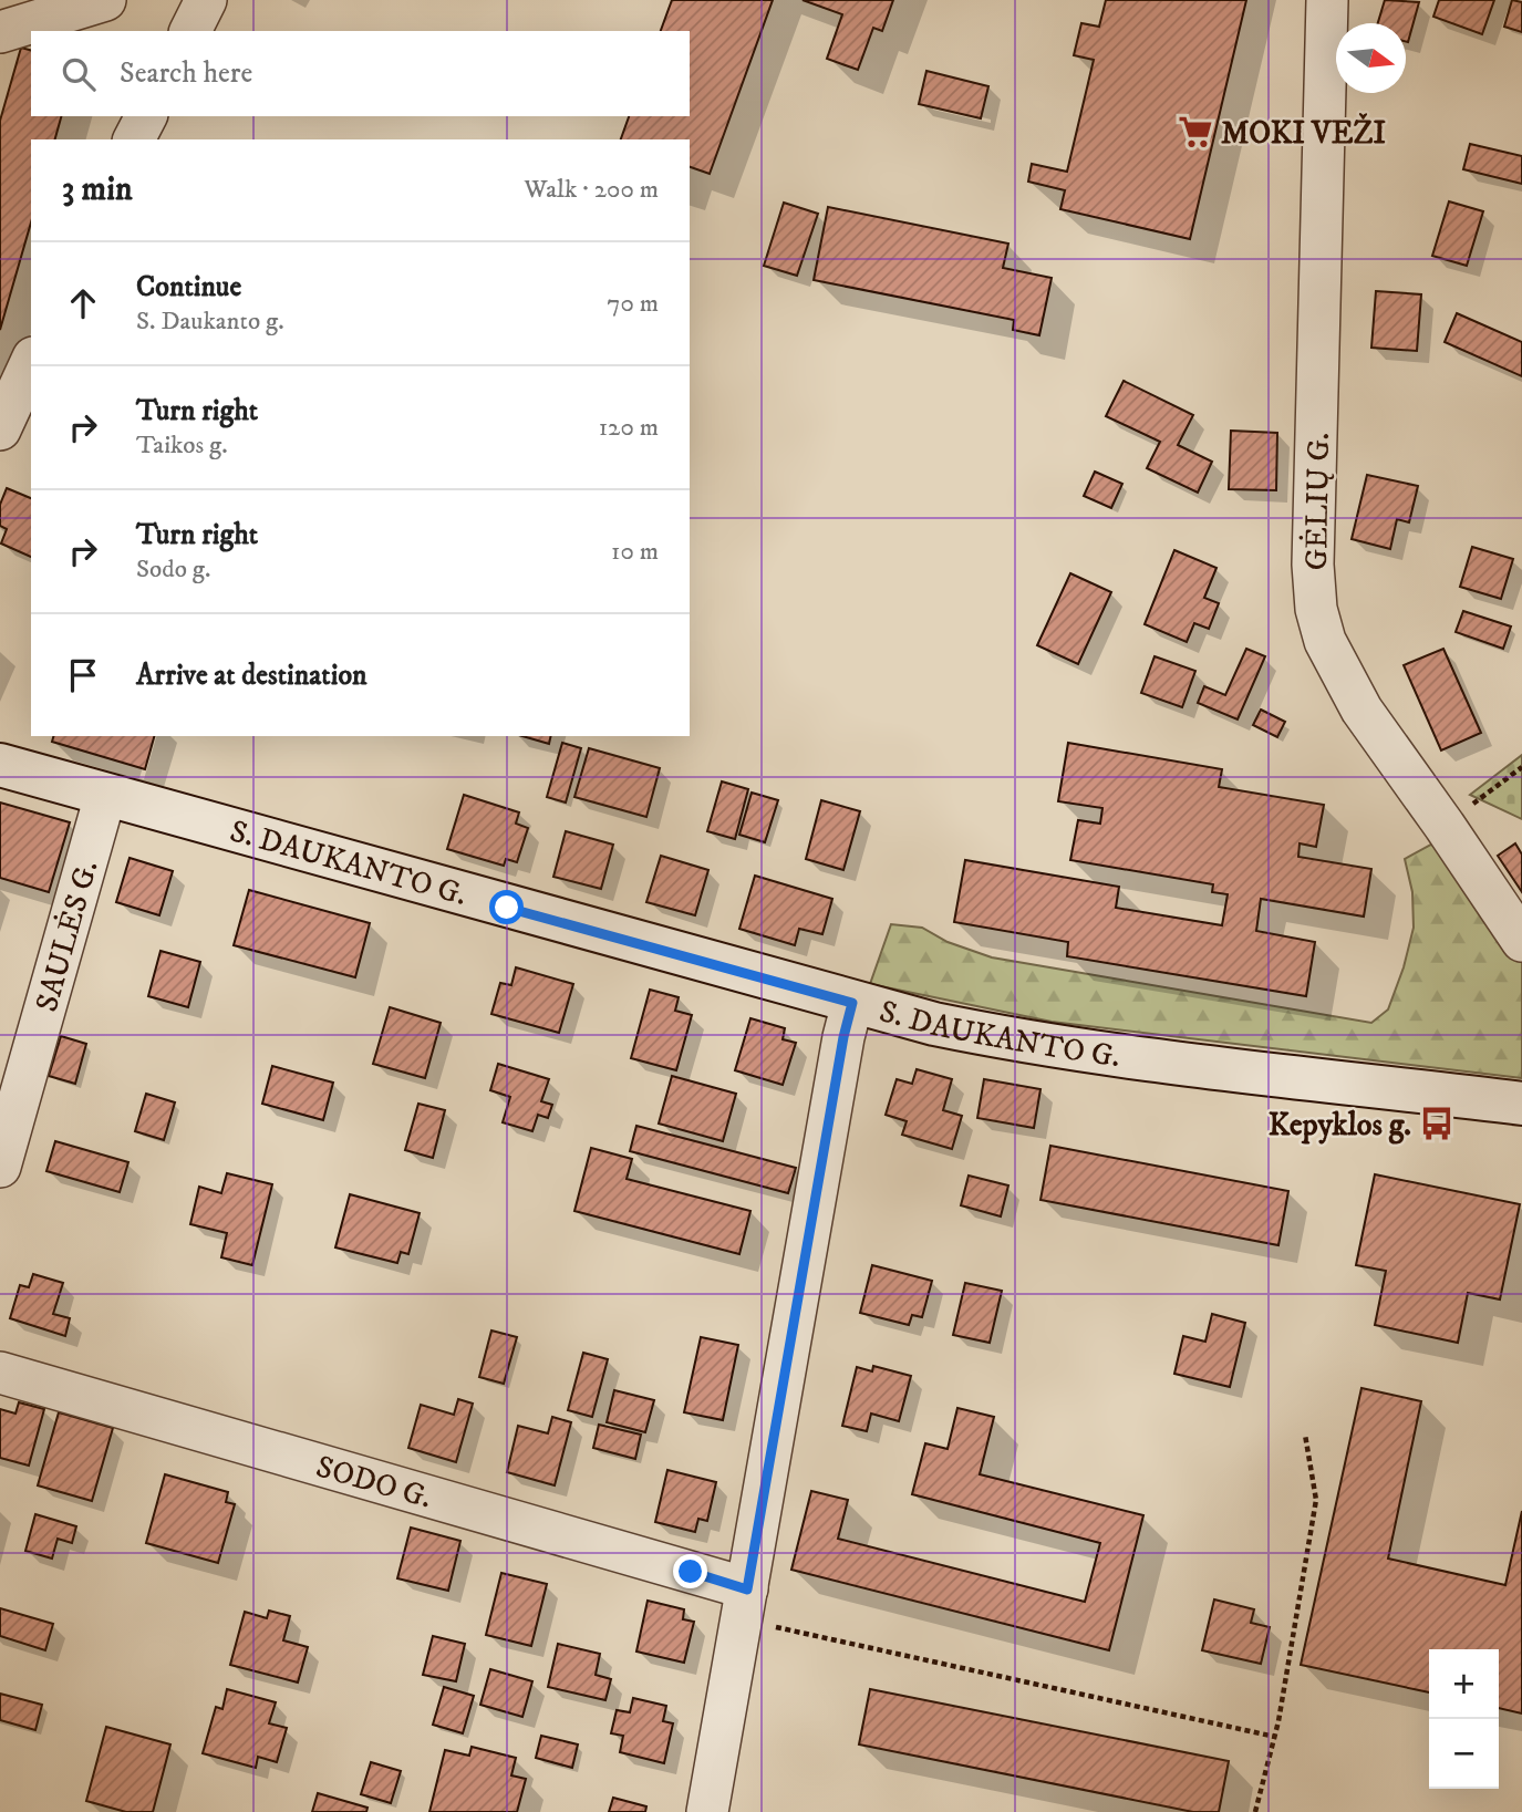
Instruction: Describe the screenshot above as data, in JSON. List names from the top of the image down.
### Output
{
  "streets": {
    "main road": ["S. DAUKANTO G."],
    "street": ["GĖLIŲ G.", "SAULĖS G.", "SODO G."]
  },
  "crossings": [
    ["S. DAUKANTO G.", "SAULĖS G."]
  ],
  "places": {
    "supermarket": ["MOKI VEŽI"],
    "bus stop": ["Kepyklos g."]
  },
  "north": "right",
  "page": {
    "search": "Search here",
    "heading": ["3 min", "Walk · 200 m"],
    "list": [
      ["Continue", "S. Daukanto g.", "70 m"],
      ["Turn right", "Taikos g.", "120 m"],
      ["Turn right", "Sodo g.", "10 m"],
      "Arrive at destination"
    ],
    "map_buttons": ["+", "−"]
  }
}
